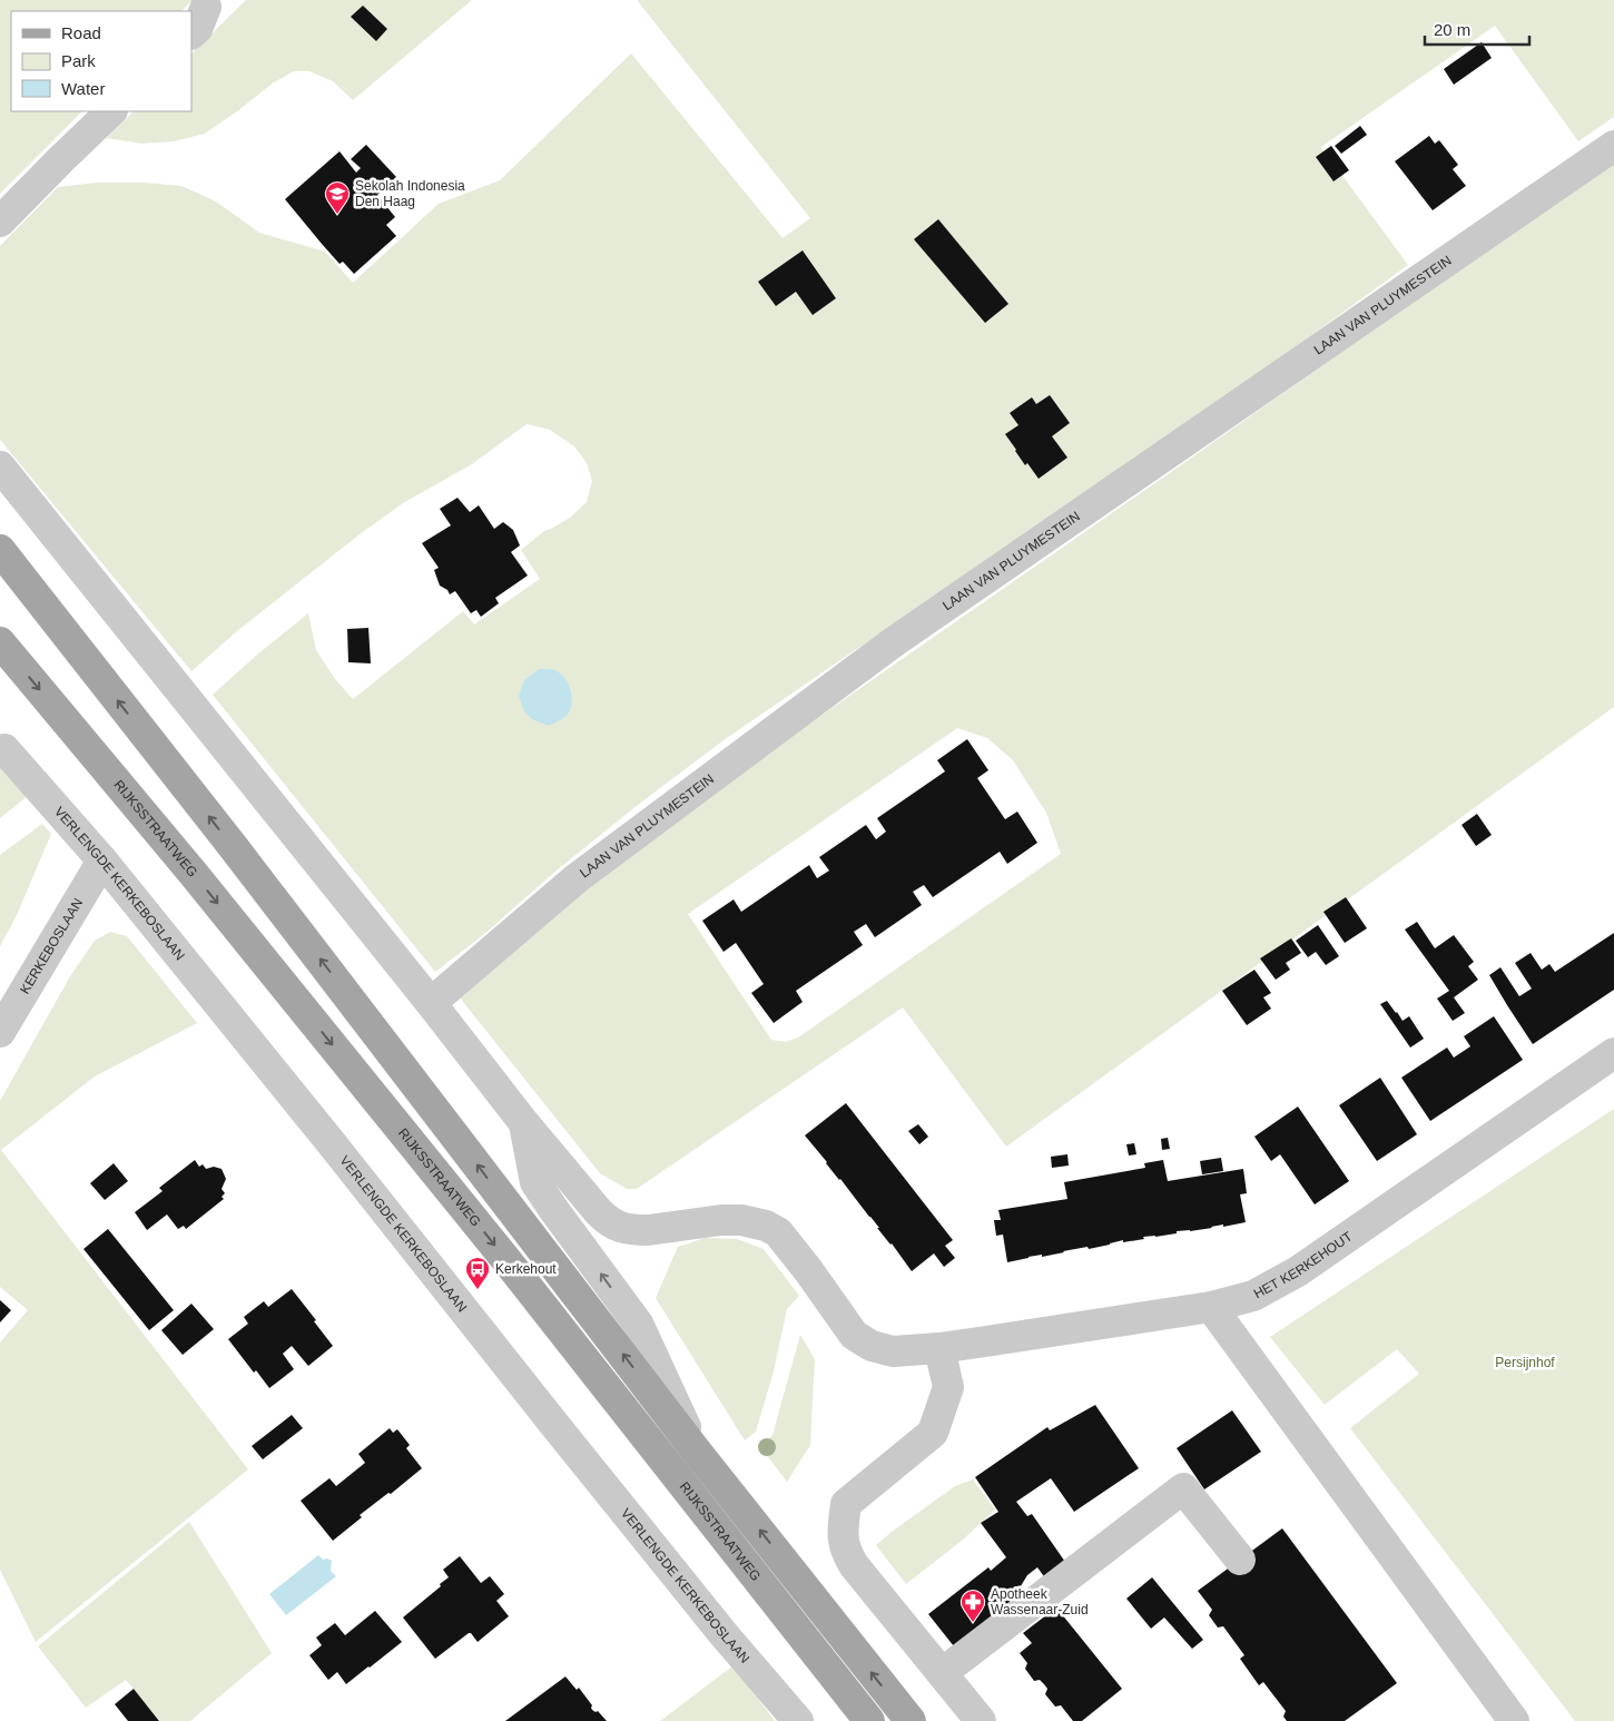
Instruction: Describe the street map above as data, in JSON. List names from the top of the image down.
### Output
{
  "streets": {
    "main road": ["RIJKSSTRAATWEG"],
    "street": [
      "LAAN VAN PLUYMESTEIN",
      "VERLENGDE KERKEBOSLAAN",
      "KERKEBOSLAAN",
      "HET KERKEHOUT"
    ]
  },
  "crossings": [
    ["VERLENGDE KERKEBOSLAAN", "KERKEBOSLAAN"]
  ],
  "parks": ["Persijnhof"],
  "places": {
    "school or university": ["Sekolah Indonesia Den Haag"],
    "bus stop": ["Kerkehout"],
    "pharmacy": ["Apotheek Wassenaar-Zuid"]
  },
  "legend": ["Road", "Park", "Water"],
  "scale_bar": "20 m"
}
